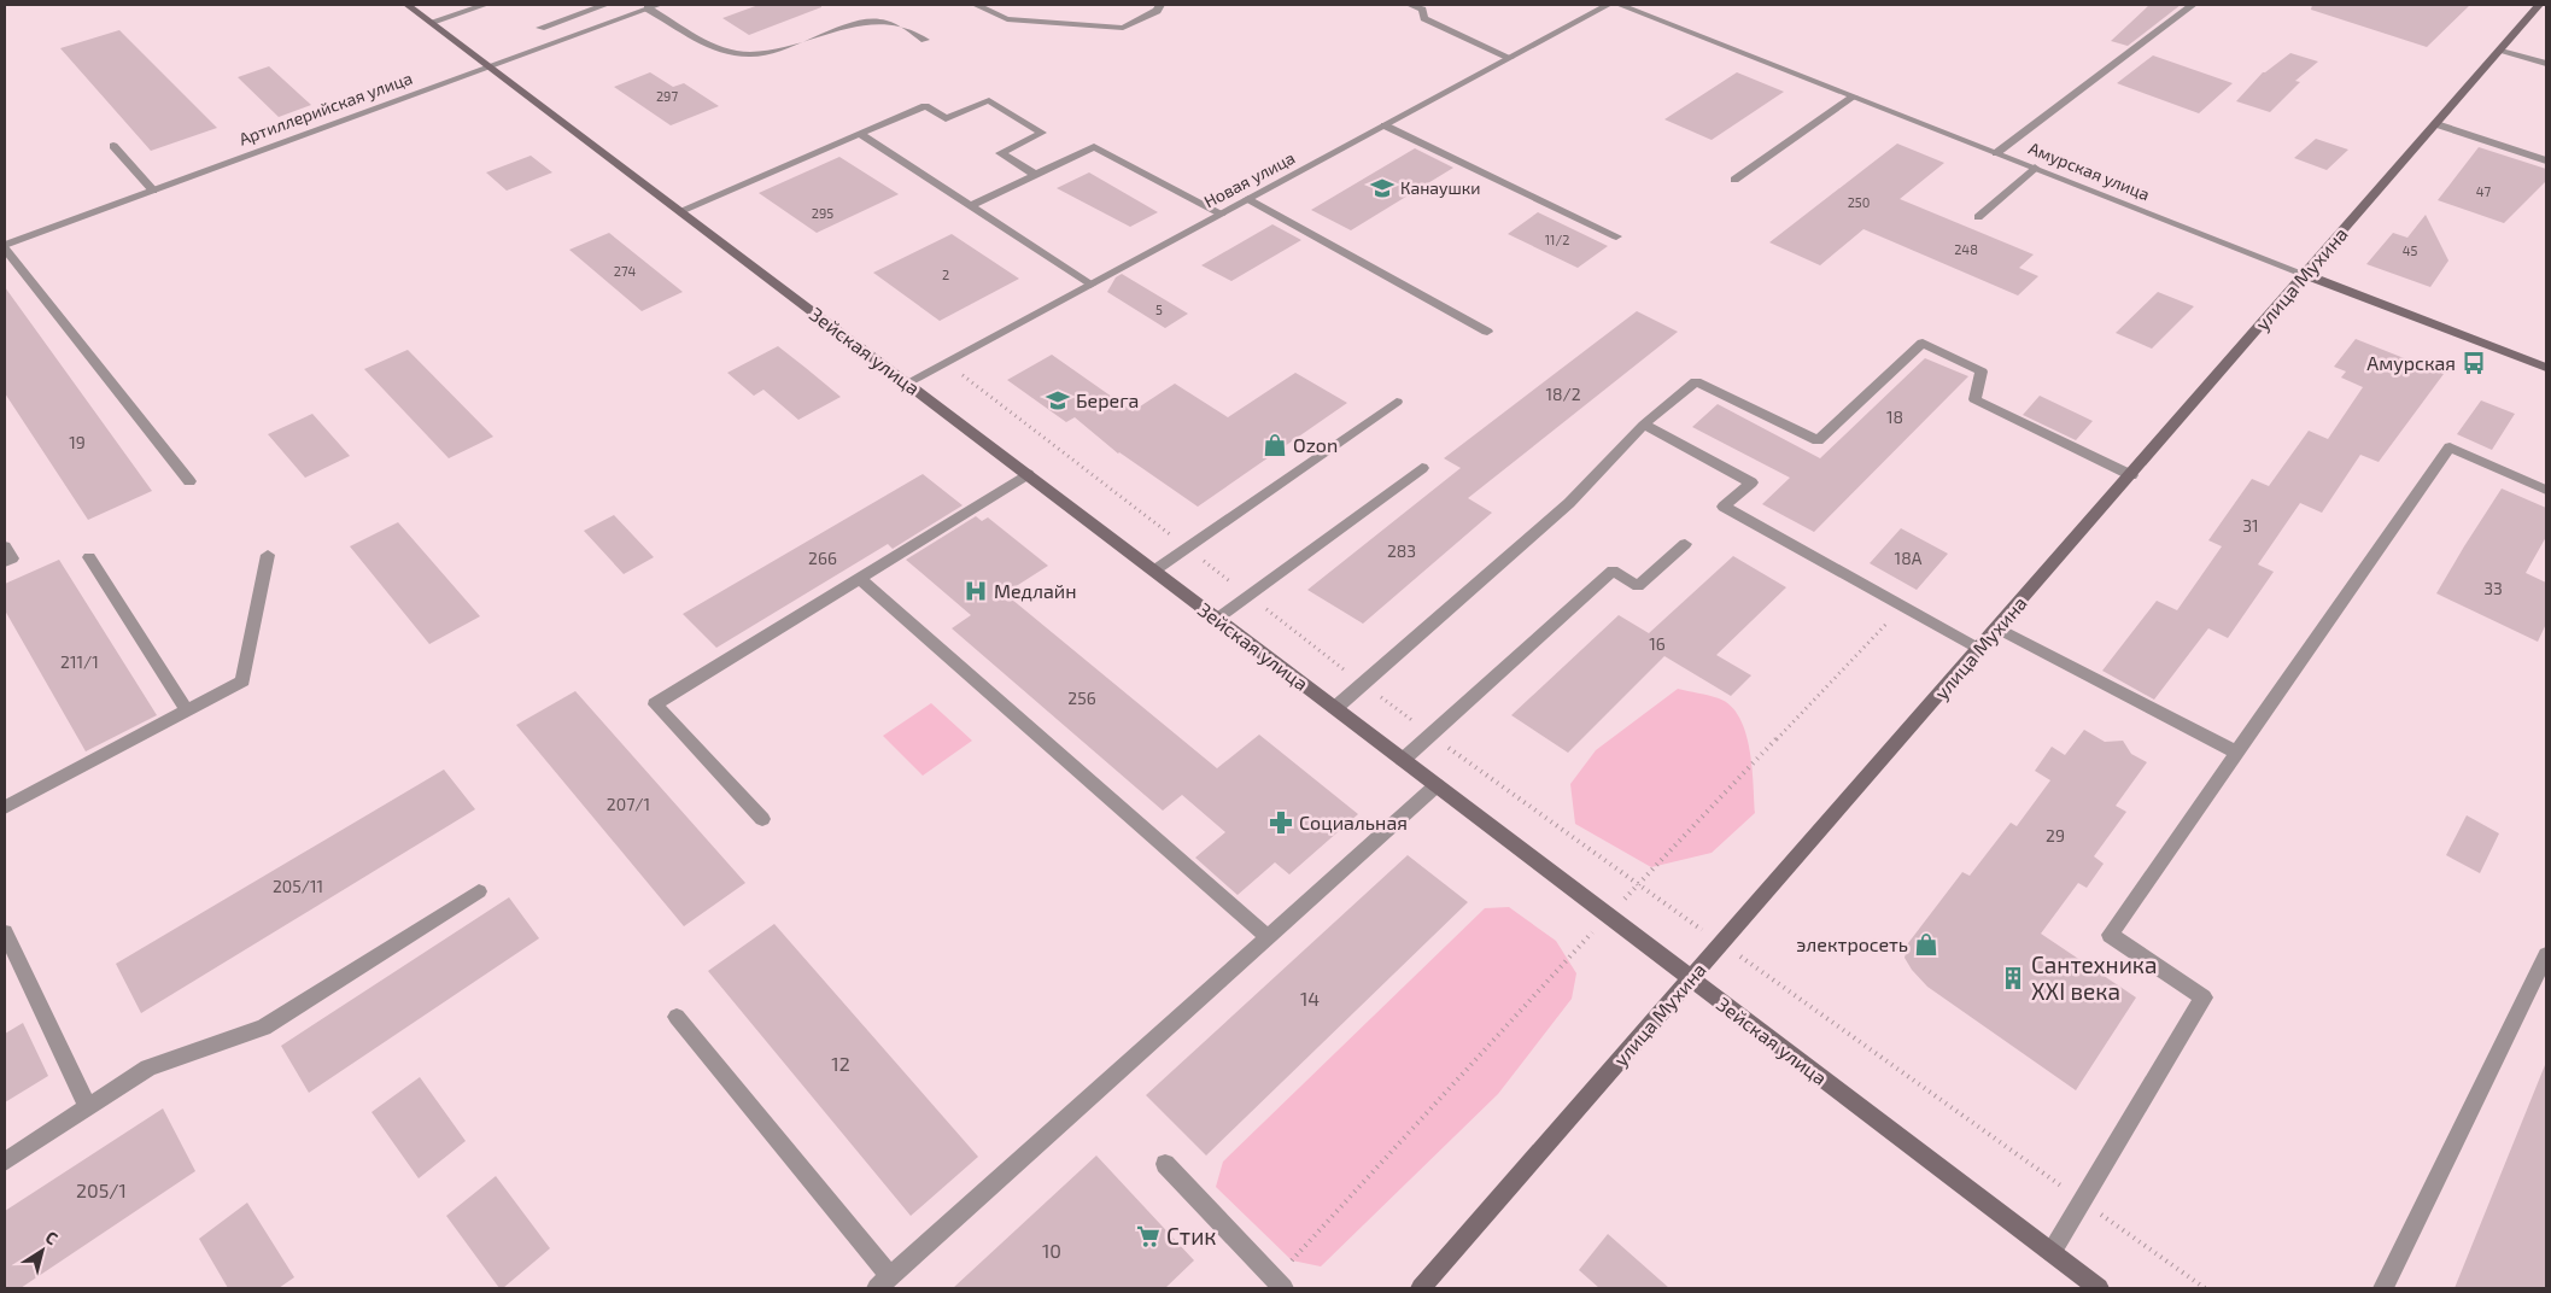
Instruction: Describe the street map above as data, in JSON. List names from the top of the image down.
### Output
{
  "streets": {
    "street": [
      "Артиллерийская улица",
      "Амурская улица",
      "Новая улица",
      "улица Мухина",
      "Зейская улица"
    ]
  },
  "crossings": [
    ["Артиллерийская улица", "Зейская улица"],
    ["Амурская улица", "улица Мухина"],
    ["Новая улица", "Зейская улица"],
    ["улица Мухина", "Зейская улица"]
  ],
  "places": {
    "school or university": ["Канаушки", "Берега"],
    "bus stop": ["Амурская"],
    "shop": ["Ozon", "электросеть"],
    "hospital": ["Медлайн"],
    "pharmacy": ["Социальная"],
    "building": ["Сантехника XXI века"],
    "supermarket": ["Стик"]
  },
  "house_numbers": [
    "297",
    "47",
    "250",
    "295",
    "11/2",
    "248",
    "45",
    "274",
    "2",
    "5",
    "18/2",
    "18",
    "19",
    "31",
    "283",
    "266",
    "18А",
    "33",
    "16",
    "211/1",
    "256",
    "207/1",
    "29",
    "205/11",
    "14",
    "12",
    "205/1",
    "10"
  ],
  "north": "top right"
}
